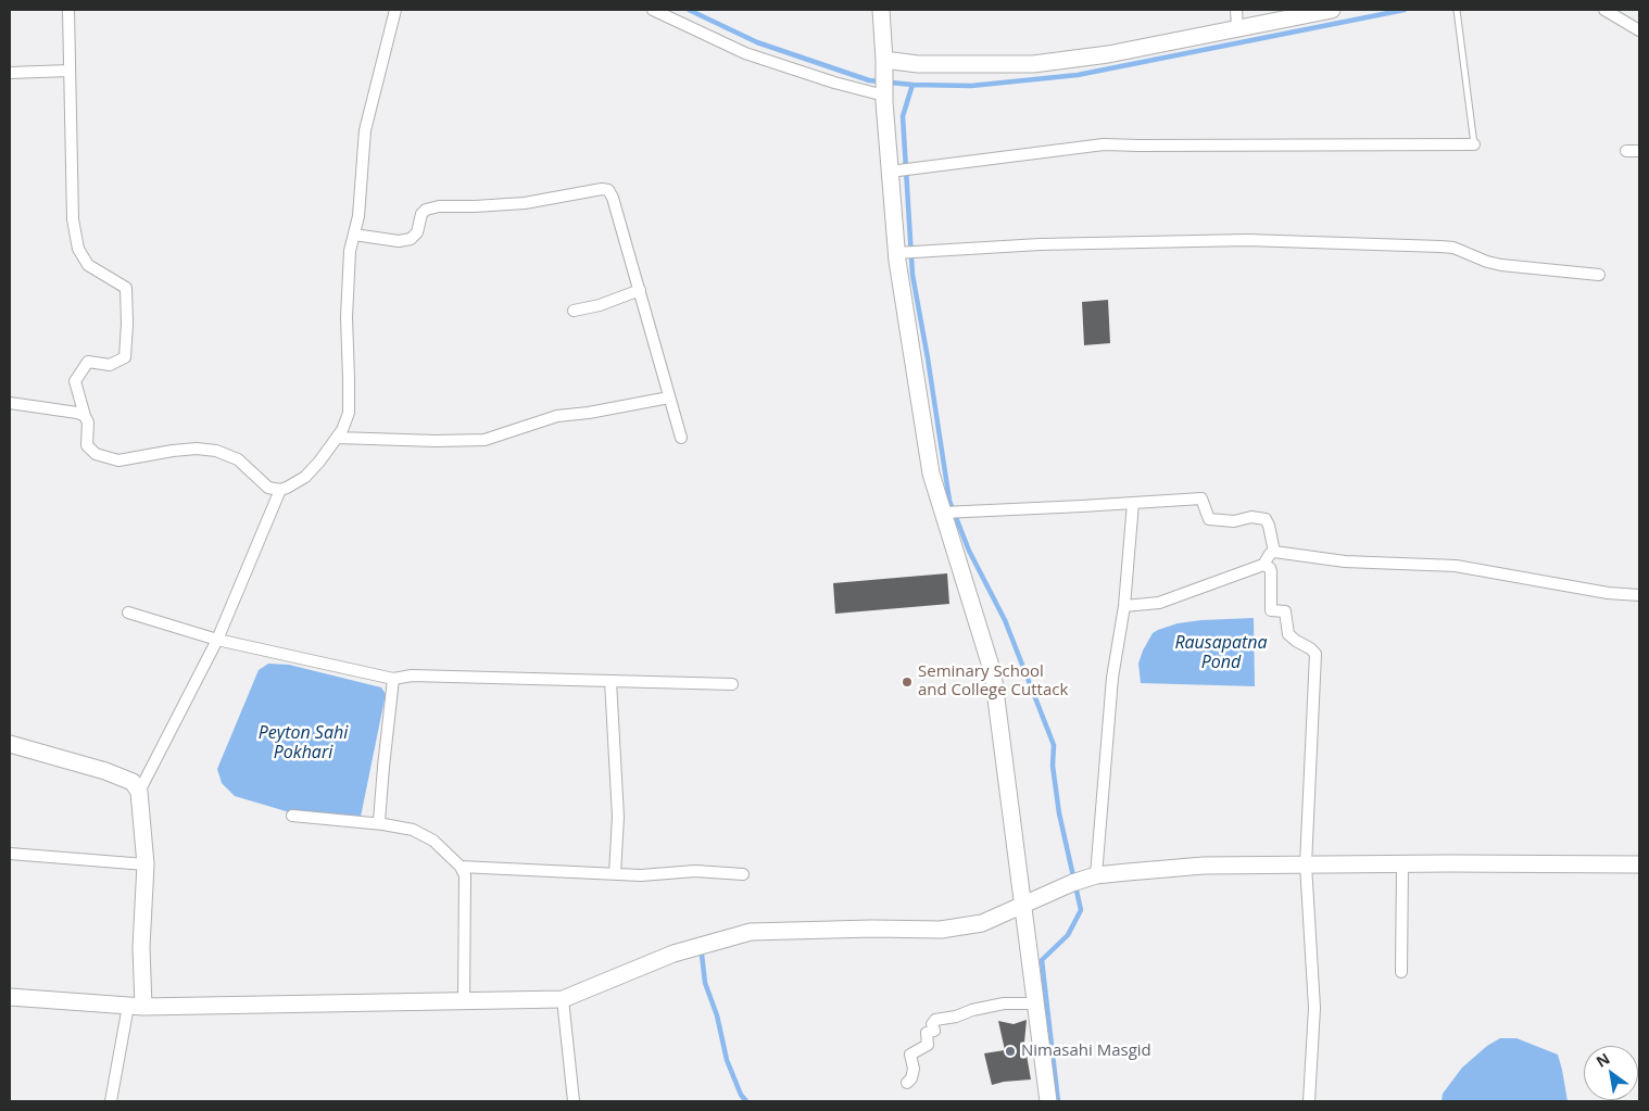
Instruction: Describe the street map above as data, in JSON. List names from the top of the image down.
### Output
{
  "water": ["Rausapatna Pond", "Peyton Sahi Pokhari"],
  "places": ["Seminary School and College Cuttack", "Nimasahi Masgid"],
  "north": "top left"
}
